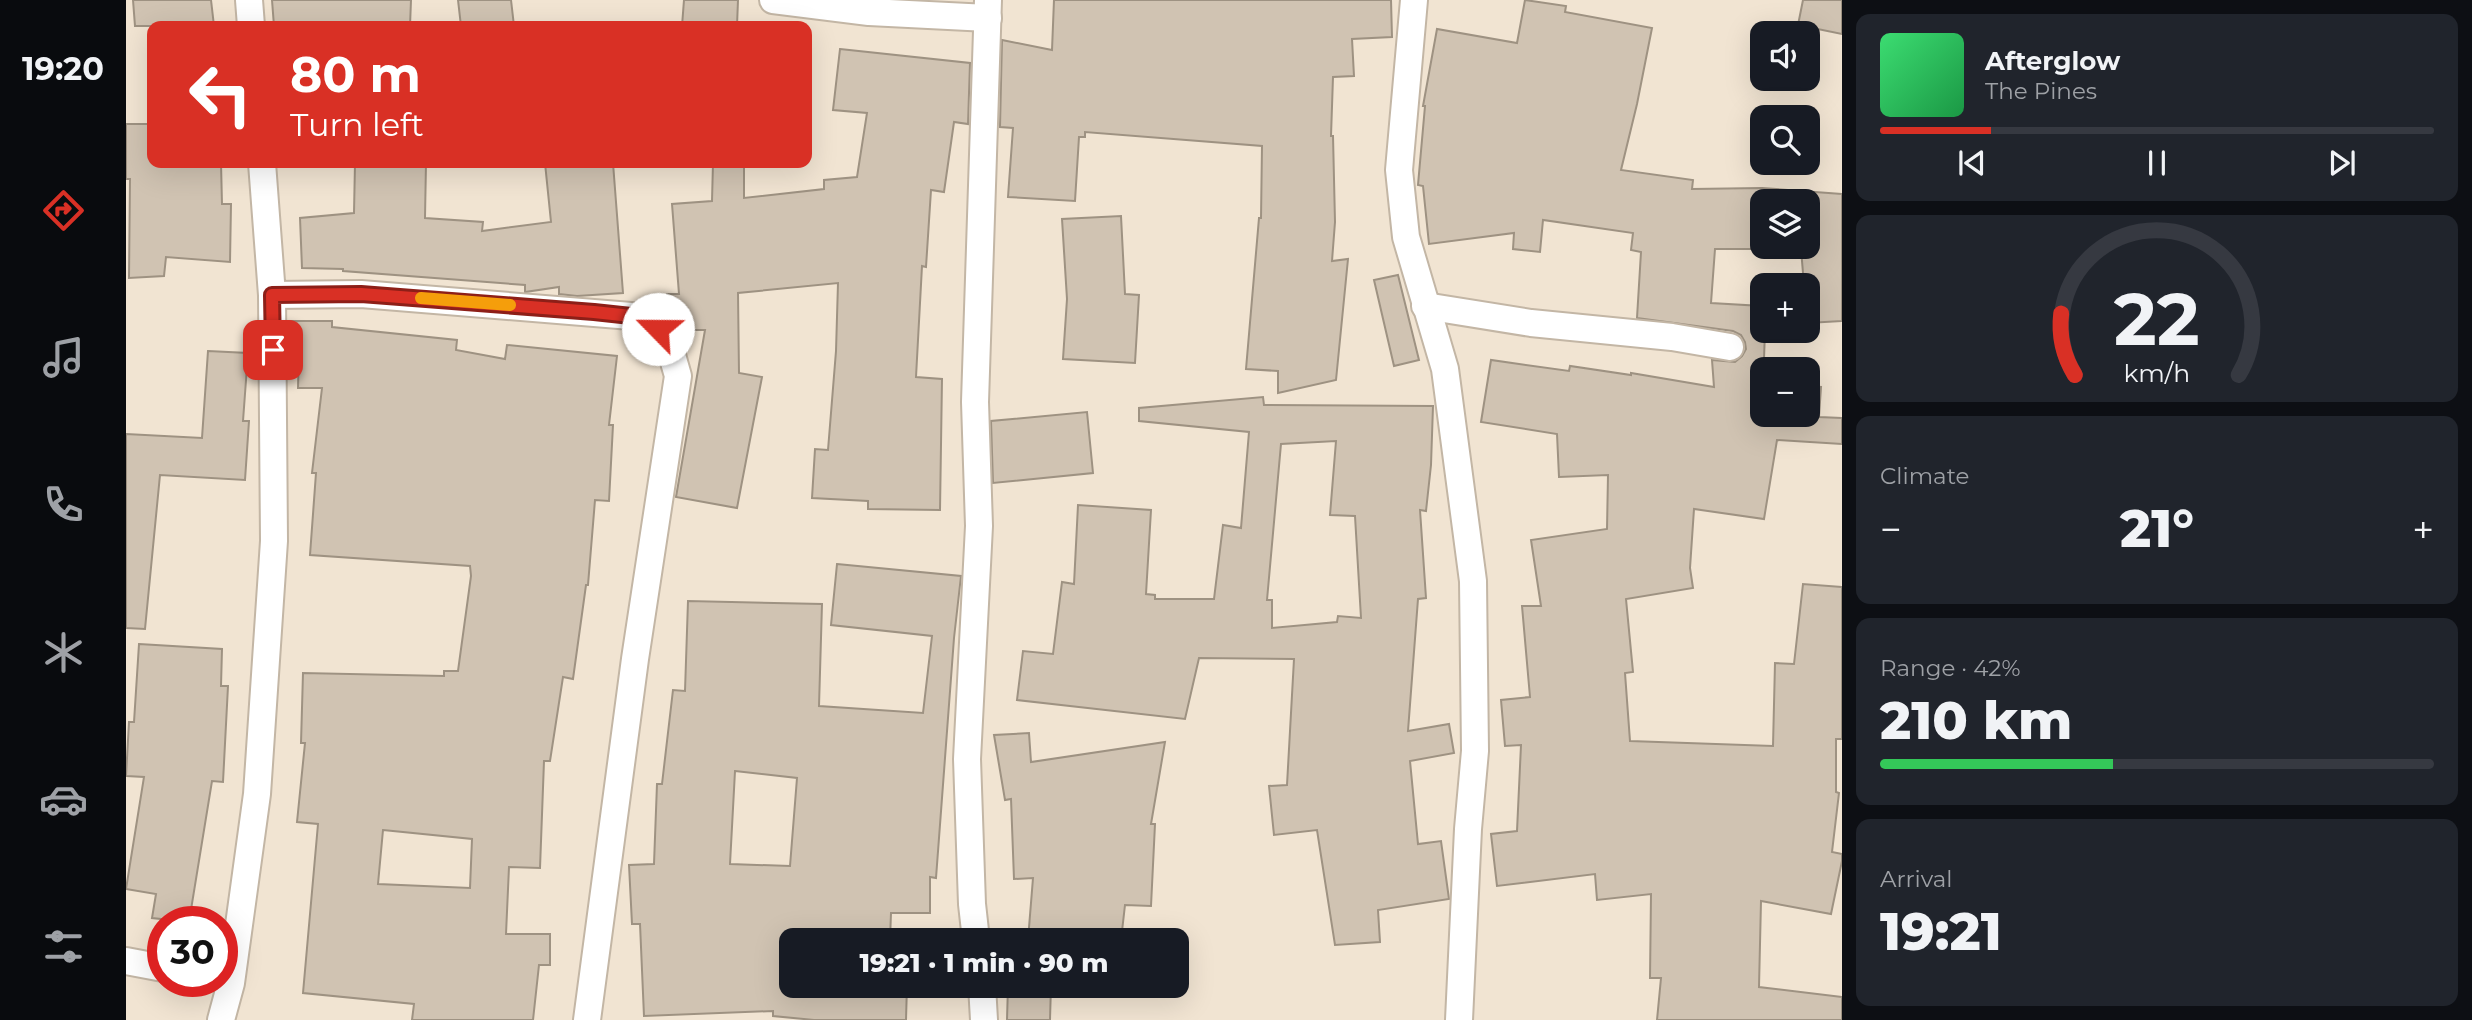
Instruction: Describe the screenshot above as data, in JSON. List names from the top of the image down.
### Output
{
  "page": {
    "tabs": "19:20",
    "map_buttons": ["+", "−"],
    "turn": ["80 m", "Turn left"],
    "song": ["Afterglow", "The Pines"],
    "tile": [
      "Climate",
      ["Range · 42%", "210 km"],
      ["Arrival", "19:21"]
    ],
    "heat": ["−", "21°", "+"],
    "limit": "30",
    "trip": "19:21 · 1 min · 90 m",
    "gauge": ["22", "km/h"]
  }
}
